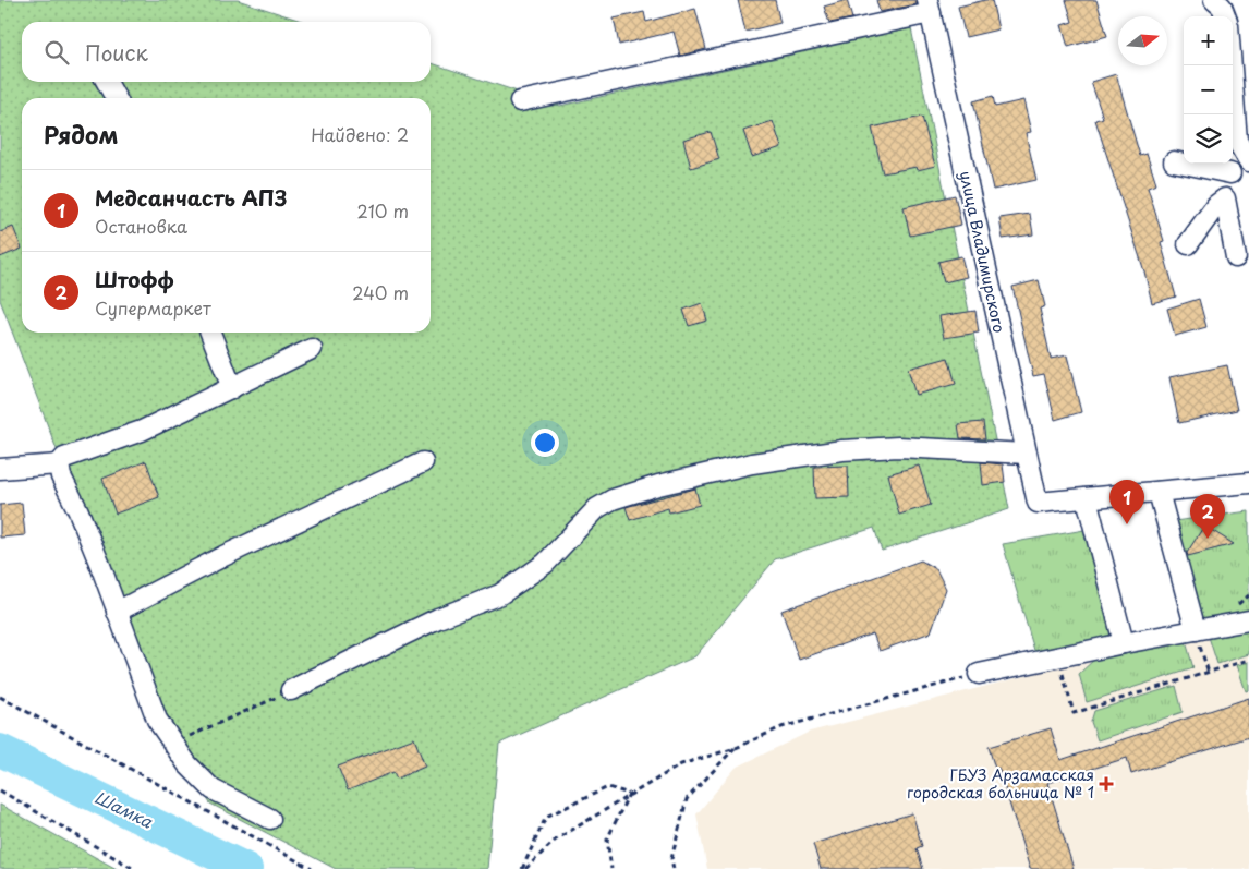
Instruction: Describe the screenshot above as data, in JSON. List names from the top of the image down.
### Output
{
  "streets": {
    "street": ["улица Владимирского"]
  },
  "water": ["Шамка"],
  "places": {
    "health": ["ГБУЗ Арзамасская городская больница № 1"]
  },
  "north": "right",
  "page": {
    "map_buttons": ["+", "−"],
    "search": "Поиск",
    "heading": ["Рядом", "Найдено: 2"],
    "list": [
      {
        "mark": "1",
        "name": "Медсанчасть АПЗ",
        "note": "Остановка",
        "value": "210 m"
      },
      {
        "mark": "2",
        "name": "Штофф",
        "note": "Супермаркет",
        "value": "240 m"
      }
    ],
    "pins": ["1", "2"]
  }
}
